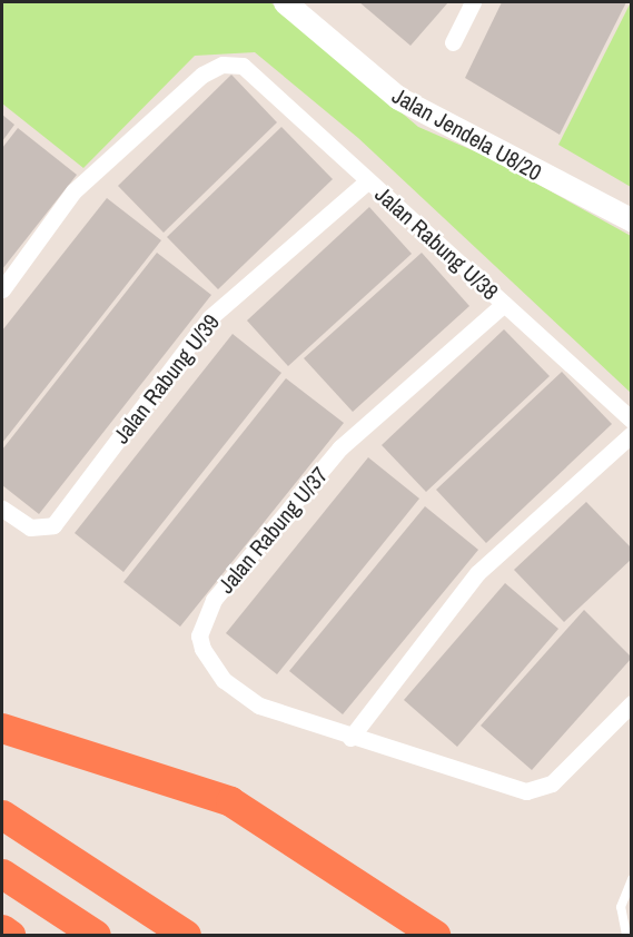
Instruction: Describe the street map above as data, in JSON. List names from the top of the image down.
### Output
{
  "streets": {
    "street": [
      "Jalan Jendela U8/20",
      "Jalan Rabung U/38",
      "Jalan Rabung U/39",
      "Jalan Rabung U/37"
    ]
  },
  "crossings": [
    ["Jalan Rabung U/38", "Jalan Rabung U/39"],
    ["Jalan Rabung U/38", "Jalan Rabung U/37"]
  ]
}
